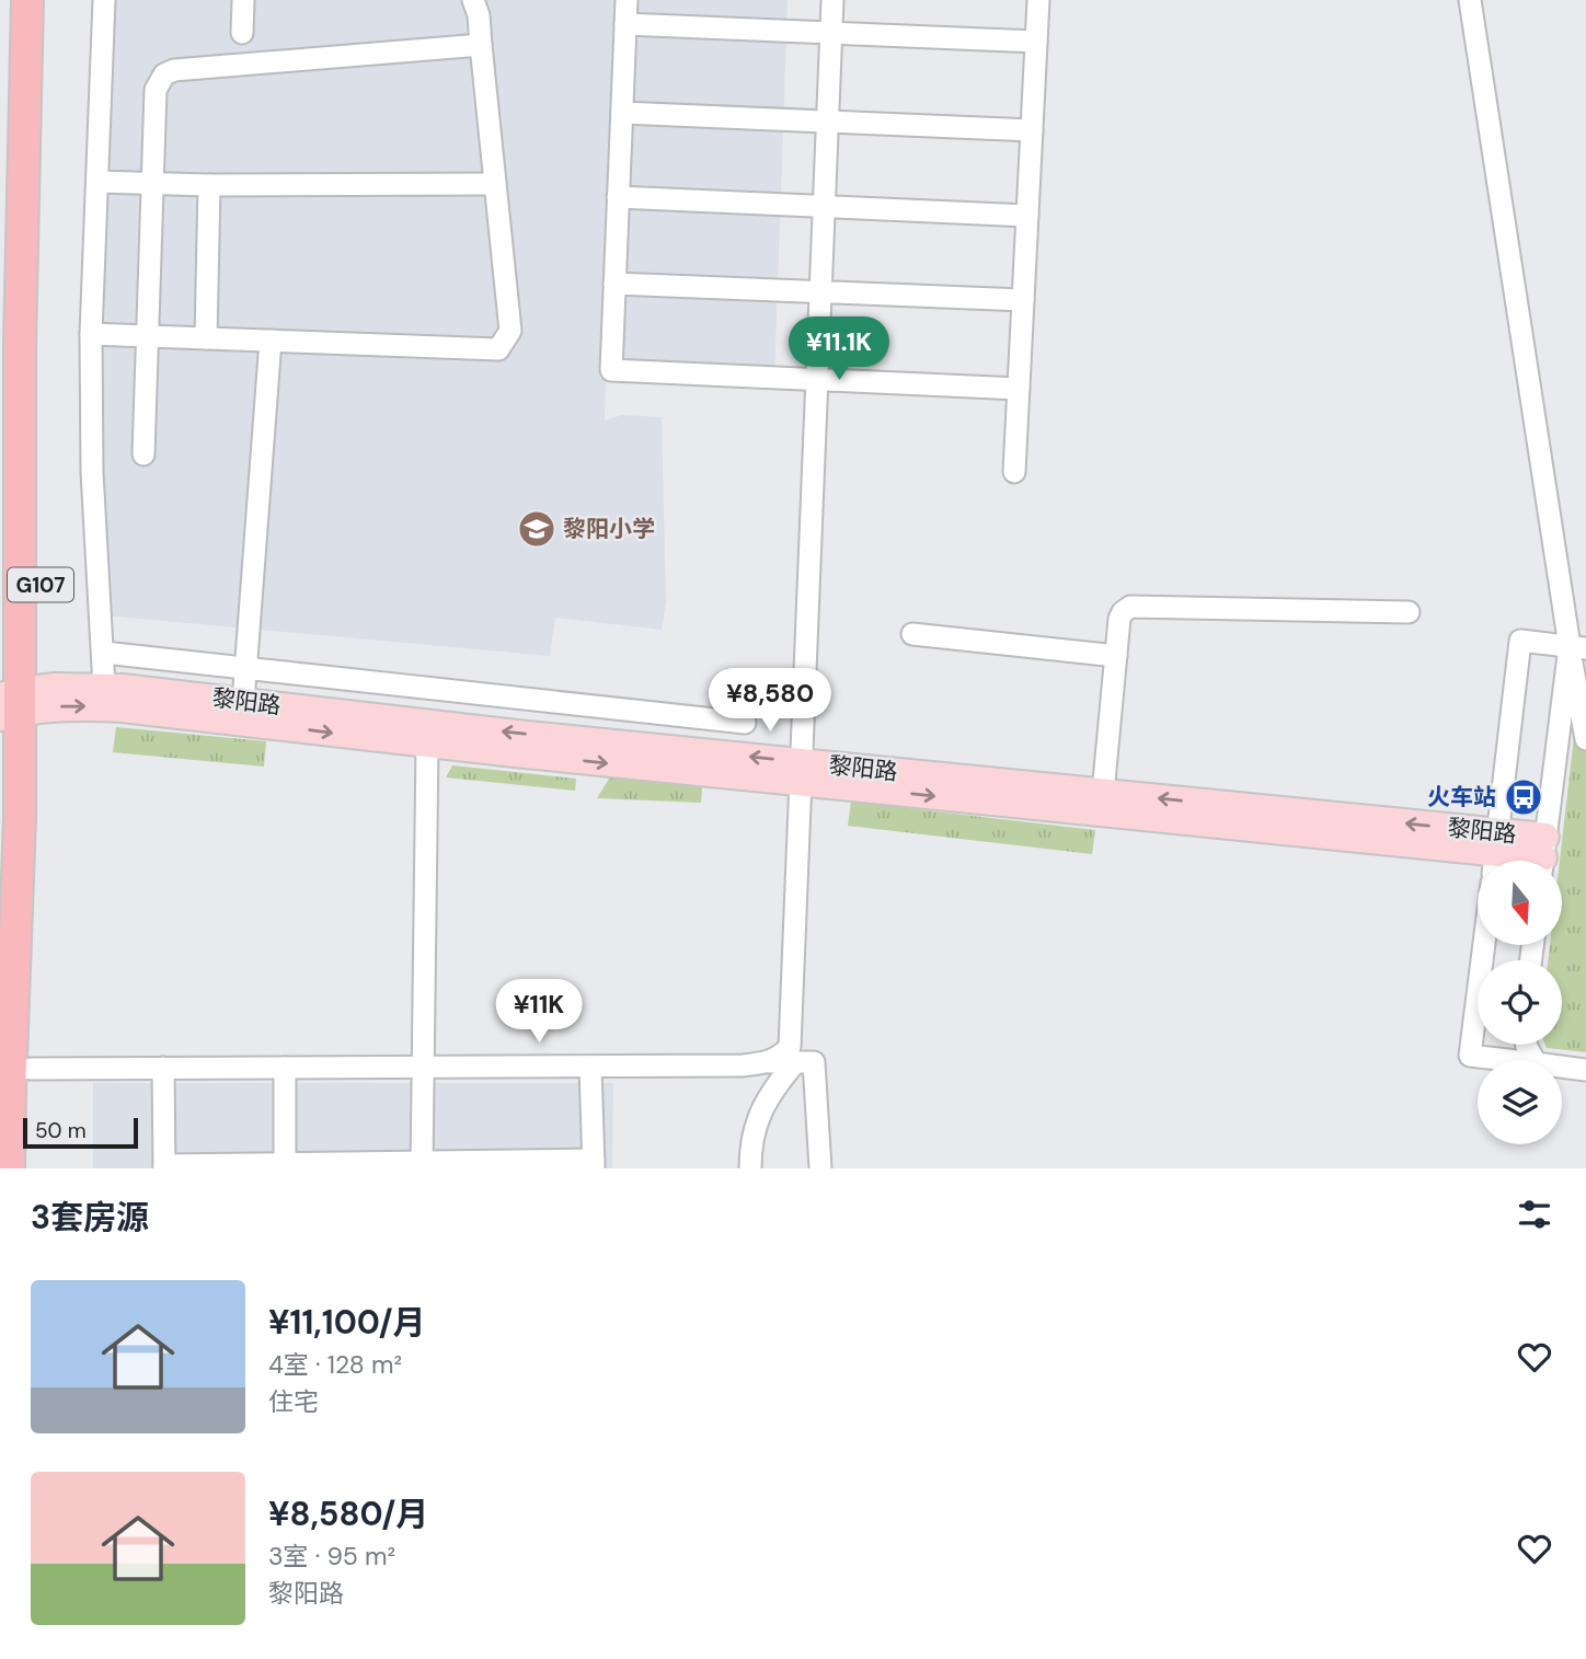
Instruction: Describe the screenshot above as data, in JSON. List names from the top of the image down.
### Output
{
  "streets": {
    "highway": ["G107"],
    "main road": ["黎阳路"]
  },
  "crossings": [
    ["G107", "黎阳路"]
  ],
  "places": {
    "school or university": ["黎阳小学"],
    "bus stop": ["火车站"]
  },
  "scale_bar": "50 m",
  "north": "bottom",
  "page": {
    "price": ["¥11.1K", "¥8,580", "¥11K"],
    "scale": "50 m",
    "heading": "3套房源",
    "list": [
      {
        "name": "¥11,100/月",
        "note": "4室 · 128 m² · 住宅"
      },
      {
        "name": "¥8,580/月",
        "note": "3室 · 95 m² · 黎阳路"
      }
    ]
  }
}
